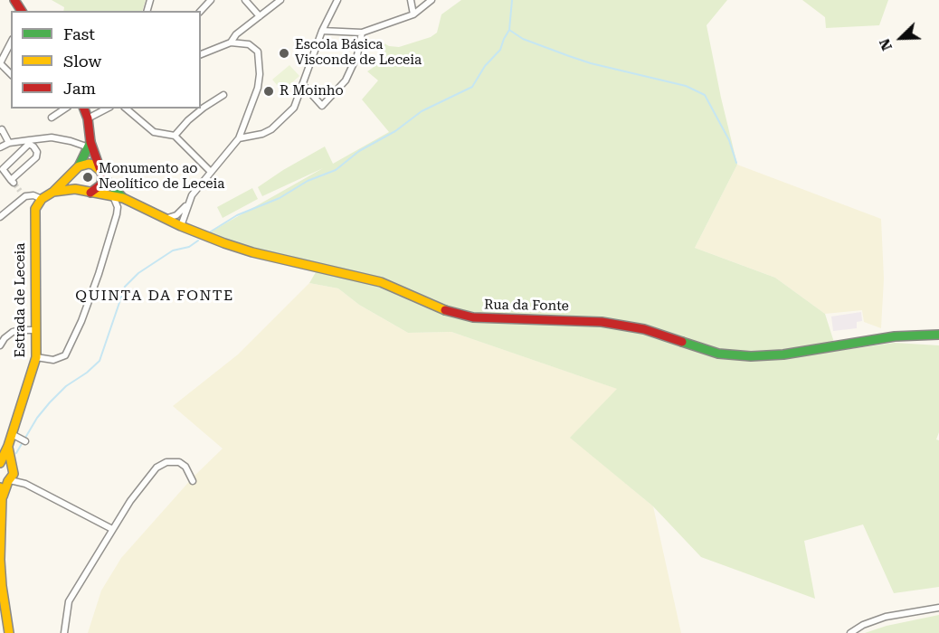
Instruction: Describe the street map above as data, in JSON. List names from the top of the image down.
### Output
{
  "streets": {
    "main road": ["Estrada de Leceia", "Rua da Fonte"]
  },
  "districts": ["QUINTA DA FONTE"],
  "places": ["Escola Básica Visconde de Leceia", "R Moinho", "Monumento ao Neolítico de Leceia"],
  "legend": ["Fast", "Slow", "Jam"],
  "north": "bottom left"
}
